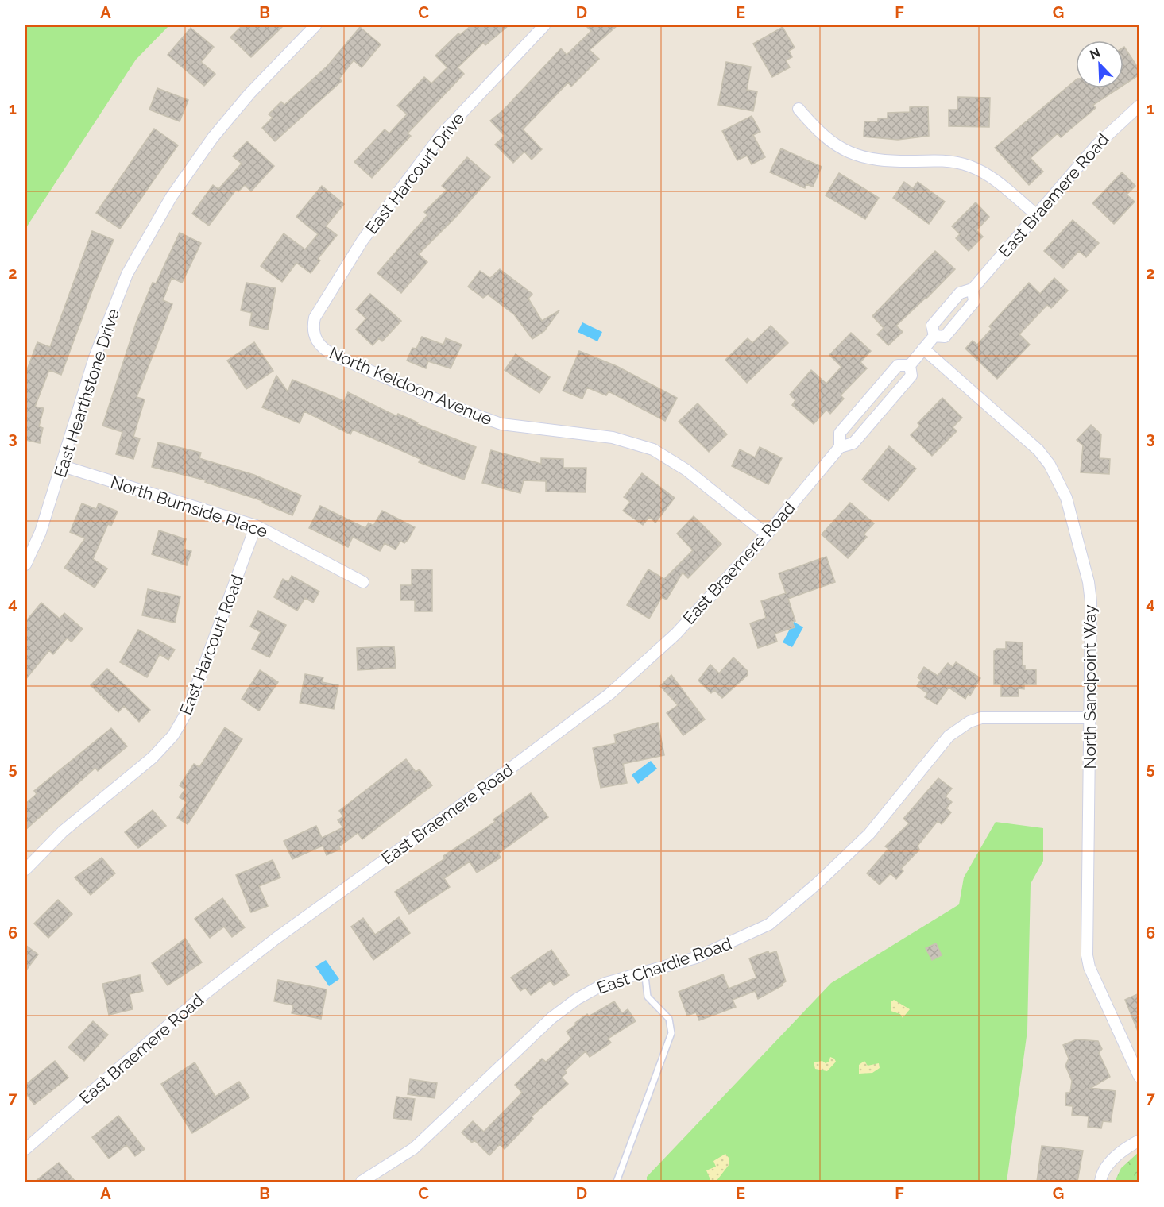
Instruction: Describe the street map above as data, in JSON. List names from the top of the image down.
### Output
{
  "streets": {
    "street": [
      "East Harcourt Drive",
      "East Braemere Road",
      "North Keldoon Avenue",
      "East Hearthstone Drive",
      "North Burnside Place",
      "East Harcourt Road",
      "North Sandpoint Way",
      "East Chardie Road"
    ]
  },
  "crossings": [
    ["East Harcourt Drive", "North Keldoon Avenue"],
    ["East Braemere Road", "North Keldoon Avenue"],
    ["East Braemere Road", "North Sandpoint Way"],
    ["East Hearthstone Drive", "North Burnside Place"],
    ["North Burnside Place", "East Harcourt Road"],
    ["North Sandpoint Way", "East Chardie Road"]
  ],
  "north": "top left",
  "grid": {
    "columns": [
      "A",
      "B",
      "C",
      "D",
      "E",
      "F",
      "G"
    ],
    "rows": [
      "1",
      "2",
      "3",
      "4",
      "5",
      "6",
      "7"
    ]
  }
}
